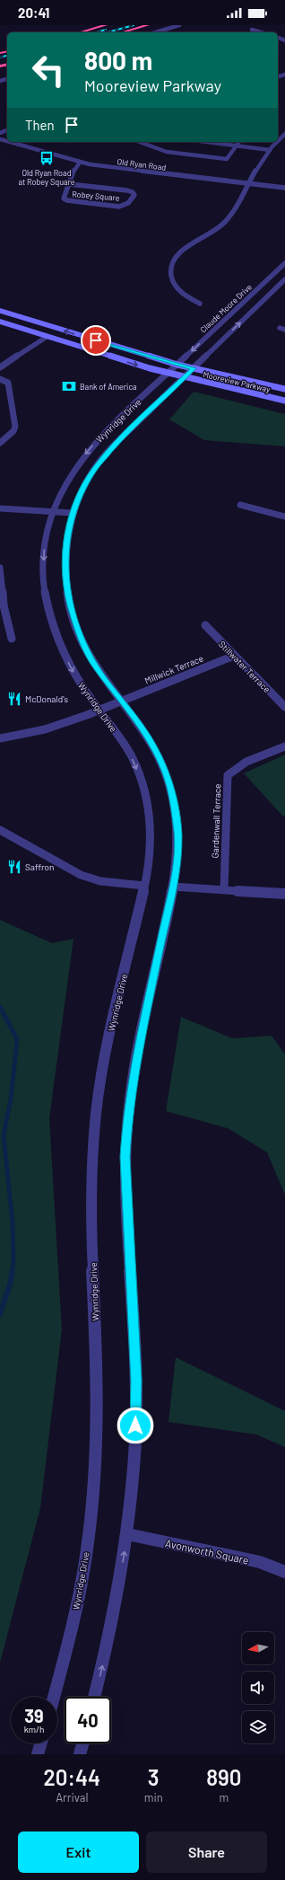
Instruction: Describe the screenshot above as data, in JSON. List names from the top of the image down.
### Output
{
  "streets": {
    "main road": ["Mooreview Parkway"],
    "street": [
      "Old Ryan Road",
      "Robey Square",
      "Claude Moore Drive",
      "Wynridge Drive",
      "Stillwater Terrace",
      "Millwick Terrace",
      "Gardenwall Terrace",
      "Avonworth Square"
    ]
  },
  "crossings": [
    ["Old Ryan Road", "Robey Square"],
    ["Claude Moore Drive", "Mooreview Parkway"],
    ["Claude Moore Drive", "Wynridge Drive"],
    ["Mooreview Parkway", "Wynridge Drive"],
    ["Wynridge Drive", "Millwick Terrace"],
    ["Wynridge Drive", "Avonworth Square"],
    ["Stillwater Terrace", "Millwick Terrace"]
  ],
  "places": {
    "bus stop": ["Old Ryan Road at Robey Square"],
    "bank": ["Bank of America"],
    "restaurant": ["McDonald's", "Saffron"]
  },
  "north": "left",
  "page": {
    "status": "20:41",
    "turn": ["800 m", "Mooreview Parkway"],
    "then": "Then",
    "speed": "39 km/h",
    "limit": "40",
    "eta": [
      "20:44",
      "Arrival",
      "3",
      "min",
      "890",
      "m"
    ],
    "buttons": ["Exit", "Share"]
  }
}
